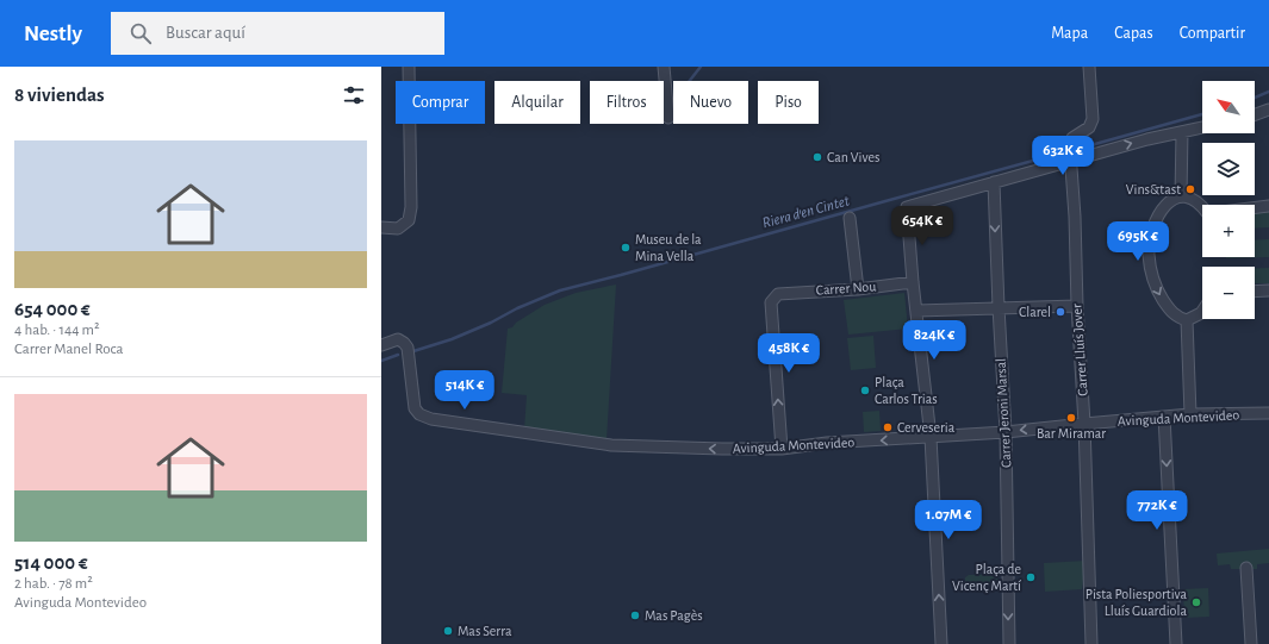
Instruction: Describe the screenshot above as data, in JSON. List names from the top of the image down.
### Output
{
  "streets": {
    "street": [
      "Carrer Nou",
      "Carrer Lluís Jover",
      "Carrer Jeroni Marsal",
      "Avinguda Montevideo"
    ]
  },
  "crossings": [
    ["Carrer Nou", "Avinguda Montevideo"],
    ["Carrer Lluís Jover", "Avinguda Montevideo"],
    ["Carrer Jeroni Marsal", "Avinguda Montevideo"]
  ],
  "one_way": ["Avinguda Montevideo"],
  "water": ["Riera d'en Cintet"],
  "places": [
    "Can Vives",
    "Vins&tast",
    "Museu de la Mina Vella",
    "Clarel",
    "Plaça Carlos Trias",
    "Bar Miramar",
    "Cerveseria",
    "Plaça de Vicenç Martí",
    "Pista Poliesportiva Lluís Guardiola",
    "Mas Pagès",
    "Mas Serra"
  ],
  "north": "top left",
  "page": {
    "header": "Nestly",
    "search": "Buscar aquí",
    "nav": ["Mapa", "Capas", "Compartir"],
    "heading": "8 viviendas",
    "map_buttons": ["+", "−"],
    "chip": [
      "Comprar",
      "Alquilar",
      "Filtros",
      "Nuevo",
      "Piso"
    ],
    "list": [
      {
        "name": "654 000 €",
        "note": "4 hab. · 144 m² · Carrer Manel Roca"
      },
      {
        "name": "514 000 €",
        "note": "2 hab. · 78 m² · Avinguda Montevideo"
      }
    ],
    "price": [
      "632K €",
      "654K €",
      "695K €",
      "824K €",
      "458K €",
      "514K €",
      "772K €",
      "1.07M €"
    ]
  }
}
